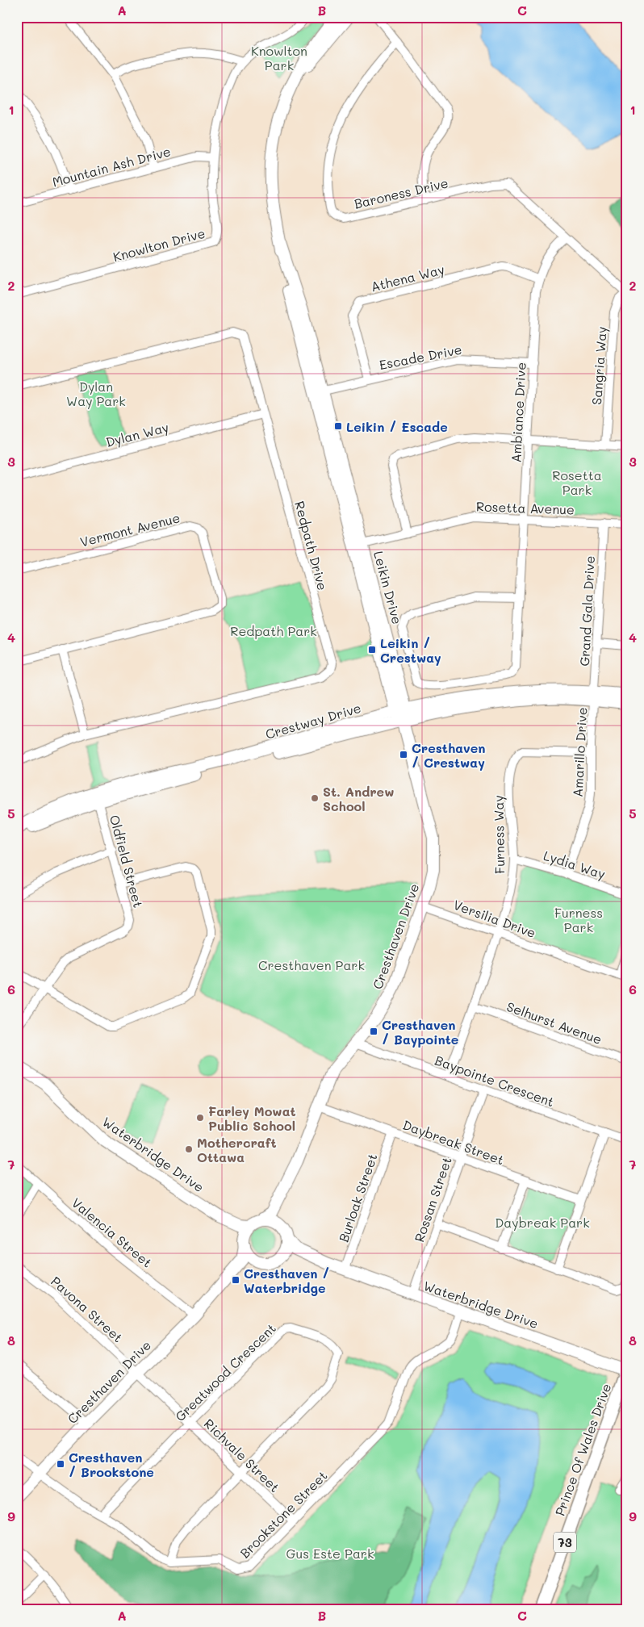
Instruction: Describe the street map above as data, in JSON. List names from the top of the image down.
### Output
{
  "streets": {
    "main road": ["Prince Of Wales Drive", "73"],
    "street": [
      "Mountain Ash Drive",
      "Baroness Drive",
      "Knowlton Drive",
      "Athena Way",
      "Escade Drive",
      "Sangria Way",
      "Ambiance Drive",
      "Dylan Way",
      "Rosetta Avenue",
      "Vermont Avenue",
      "Redpath Drive",
      "Leikin Drive",
      "Grand Gala Drive",
      "Crestway Drive",
      "Amarillo Drive",
      "Furness Way",
      "Oldfield Street",
      "Lydia Way",
      "Versilia Drive",
      "Cresthaven Drive",
      "Selhurst Avenue",
      "Baypointe Crescent",
      "Daybreak Street",
      "Waterbridge Drive",
      "Burloak Street",
      "Rossan Street",
      "Valencia Street",
      "Pavona Street",
      "Greatwood Crescent",
      "Richvale Street",
      "Brookstone Street"
    ]
  },
  "crossings": [
    ["Mountain Ash Drive", "Knowlton Drive"],
    ["Baroness Drive", "Sangria Way"],
    ["Baroness Drive", "Ambiance Drive"],
    ["Athena Way", "Escade Drive"],
    ["Athena Way", "Ambiance Drive"],
    ["Escade Drive", "Ambiance Drive"],
    ["Escade Drive", "Leikin Drive"],
    ["Ambiance Drive", "Rosetta Avenue"],
    ["Dylan Way", "Redpath Drive"],
    ["Rosetta Avenue", "Leikin Drive"],
    ["Rosetta Avenue", "Grand Gala Drive"],
    ["Leikin Drive", "Crestway Drive"],
    ["Leikin Drive", "Cresthaven Drive"],
    ["Grand Gala Drive", "Crestway Drive"],
    ["Grand Gala Drive", "Amarillo Drive"],
    ["Crestway Drive", "Amarillo Drive"],
    ["Crestway Drive", "Oldfield Street"],
    ["Crestway Drive", "Cresthaven Drive"],
    ["Amarillo Drive", "Furness Way"],
    ["Amarillo Drive", "Lydia Way"],
    ["Furness Way", "Lydia Way"],
    ["Furness Way", "Versilia Drive"],
    ["Furness Way", "Selhurst Avenue"],
    ["Furness Way", "Baypointe Crescent"],
    ["Versilia Drive", "Cresthaven Drive"],
    ["Cresthaven Drive", "Baypointe Crescent"],
    ["Cresthaven Drive", "Daybreak Street"],
    ["Cresthaven Drive", "Waterbridge Drive"],
    ["Cresthaven Drive", "Valencia Street"],
    ["Cresthaven Drive", "Pavona Street"],
    ["Cresthaven Drive", "Richvale Street"],
    ["Baypointe Crescent", "Rossan Street"],
    ["Daybreak Street", "Burloak Street"],
    ["Daybreak Street", "Rossan Street"],
    ["Waterbridge Drive", "Burloak Street"],
    ["Waterbridge Drive", "Rossan Street"],
    ["Waterbridge Drive", "Prince Of Wales Drive"],
    ["Waterbridge Drive", "Brookstone Street"],
    ["Pavona Street", "Richvale Street"],
    ["Greatwood Crescent", "Richvale Street"],
    ["Greatwood Crescent", "Brookstone Street"],
    ["Richvale Street", "Brookstone Street"]
  ],
  "parks": [
    "Knowlton Park",
    "Dylan Way Park",
    "Rosetta Park",
    "Redpath Park",
    "Furness Park",
    "Cresthaven Park",
    "Daybreak Park",
    "Gus Este Park"
  ],
  "places": {
    "transit": [
      "Leikin / Escade",
      "Leikin / Crestway",
      "Cresthaven / Crestway",
      "Cresthaven / Baypointe",
      "Cresthaven / Waterbridge",
      "Cresthaven / Brookstone"
    ],
    "other": ["St. Andrew School", "Farley Mowat Public School", "Mothercraft Ottawa"]
  },
  "grid": {
    "columns": ["A", "B", "C"],
    "rows": [
      "1",
      "2",
      "3",
      "4",
      "5",
      "6",
      "7",
      "8",
      "9"
    ]
  }
}
